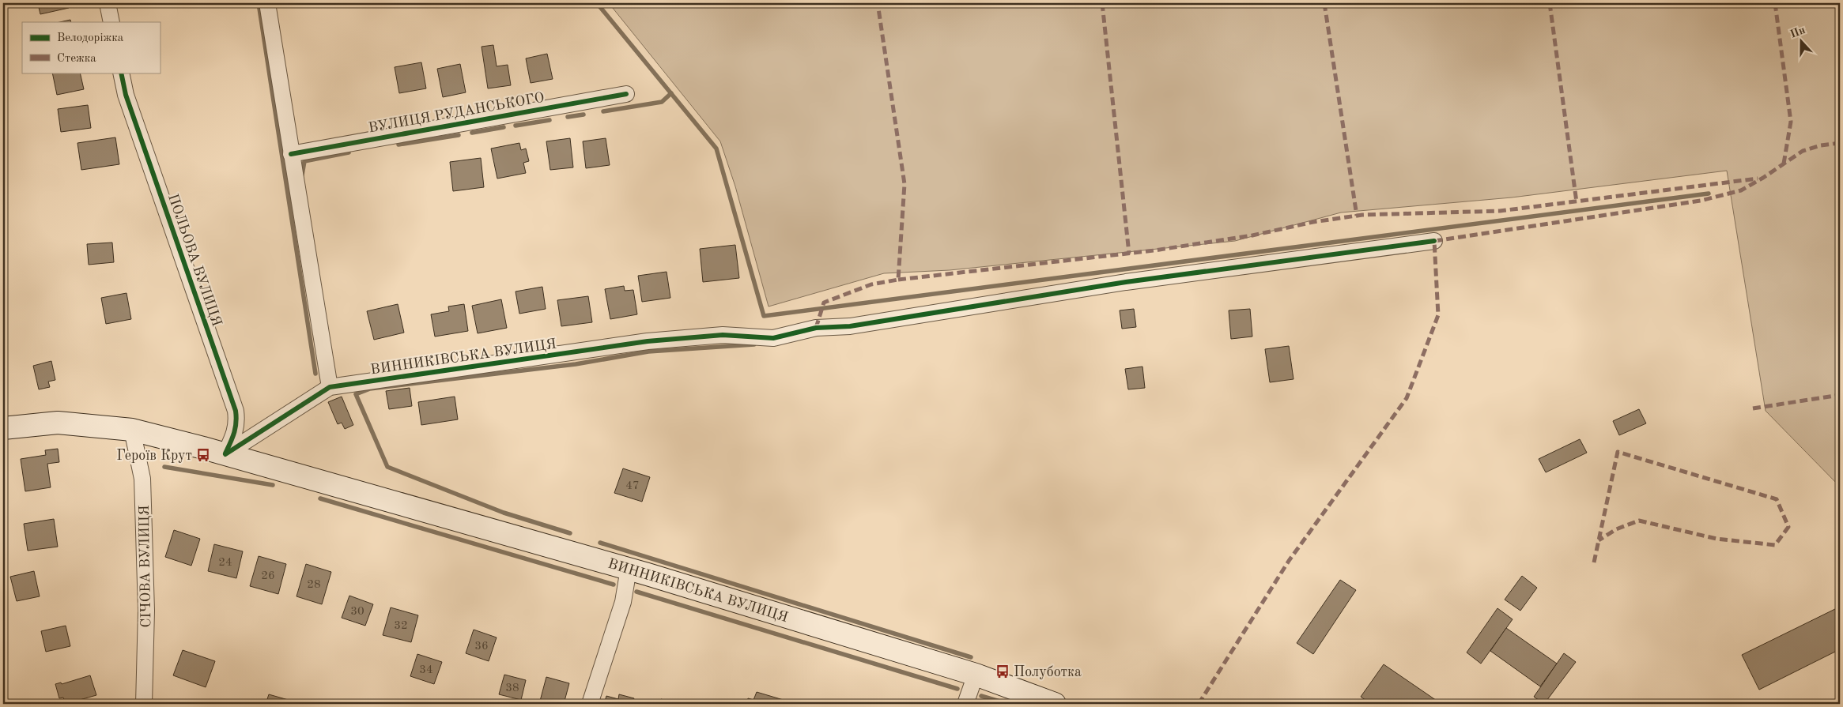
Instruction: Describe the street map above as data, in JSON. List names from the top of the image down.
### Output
{
  "streets": {
    "main road": ["ВИННИКІВСЬКА ВУЛИЦЯ"],
    "street": ["ВУЛИЦЯ РУДАНСЬКОГО", "ПОЛЬОВА ВУЛИЦЯ", "СІЧОВА ВУЛИЦЯ"]
  },
  "crossings": [
    ["ПОЛЬОВА ВУЛИЦЯ", "ВИННИКІВСЬКА ВУЛИЦЯ"],
    ["ВИННИКІВСЬКА ВУЛИЦЯ", "СІЧОВА ВУЛИЦЯ"]
  ],
  "places": {
    "bus stop": ["Героїв Крут", "Полуботка"]
  },
  "house_numbers": [
    "47",
    "24",
    "26",
    "28",
    "30",
    "32",
    "36",
    "34",
    "38"
  ],
  "legend": ["Велодоріжка", "Стежка"],
  "north": "top"
}
